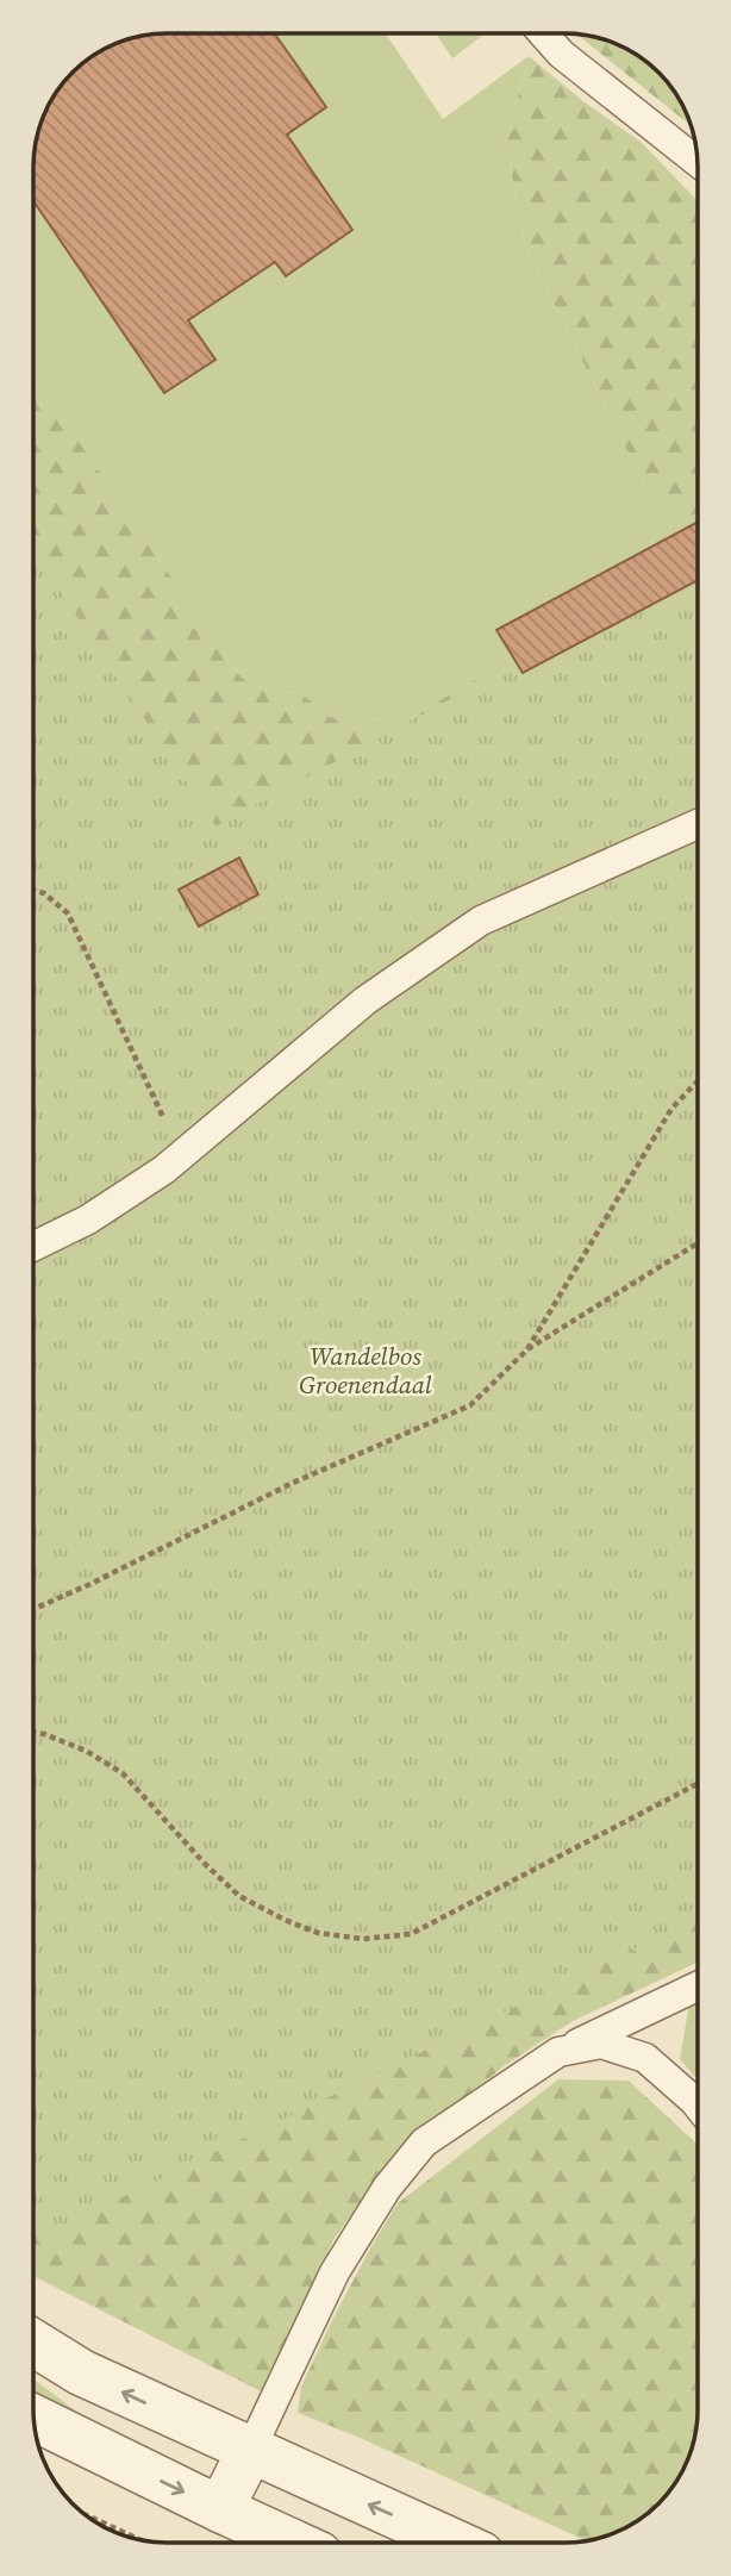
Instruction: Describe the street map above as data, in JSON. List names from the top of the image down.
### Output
{
  "parks": ["Wandelbos Groenendaal"]
}
